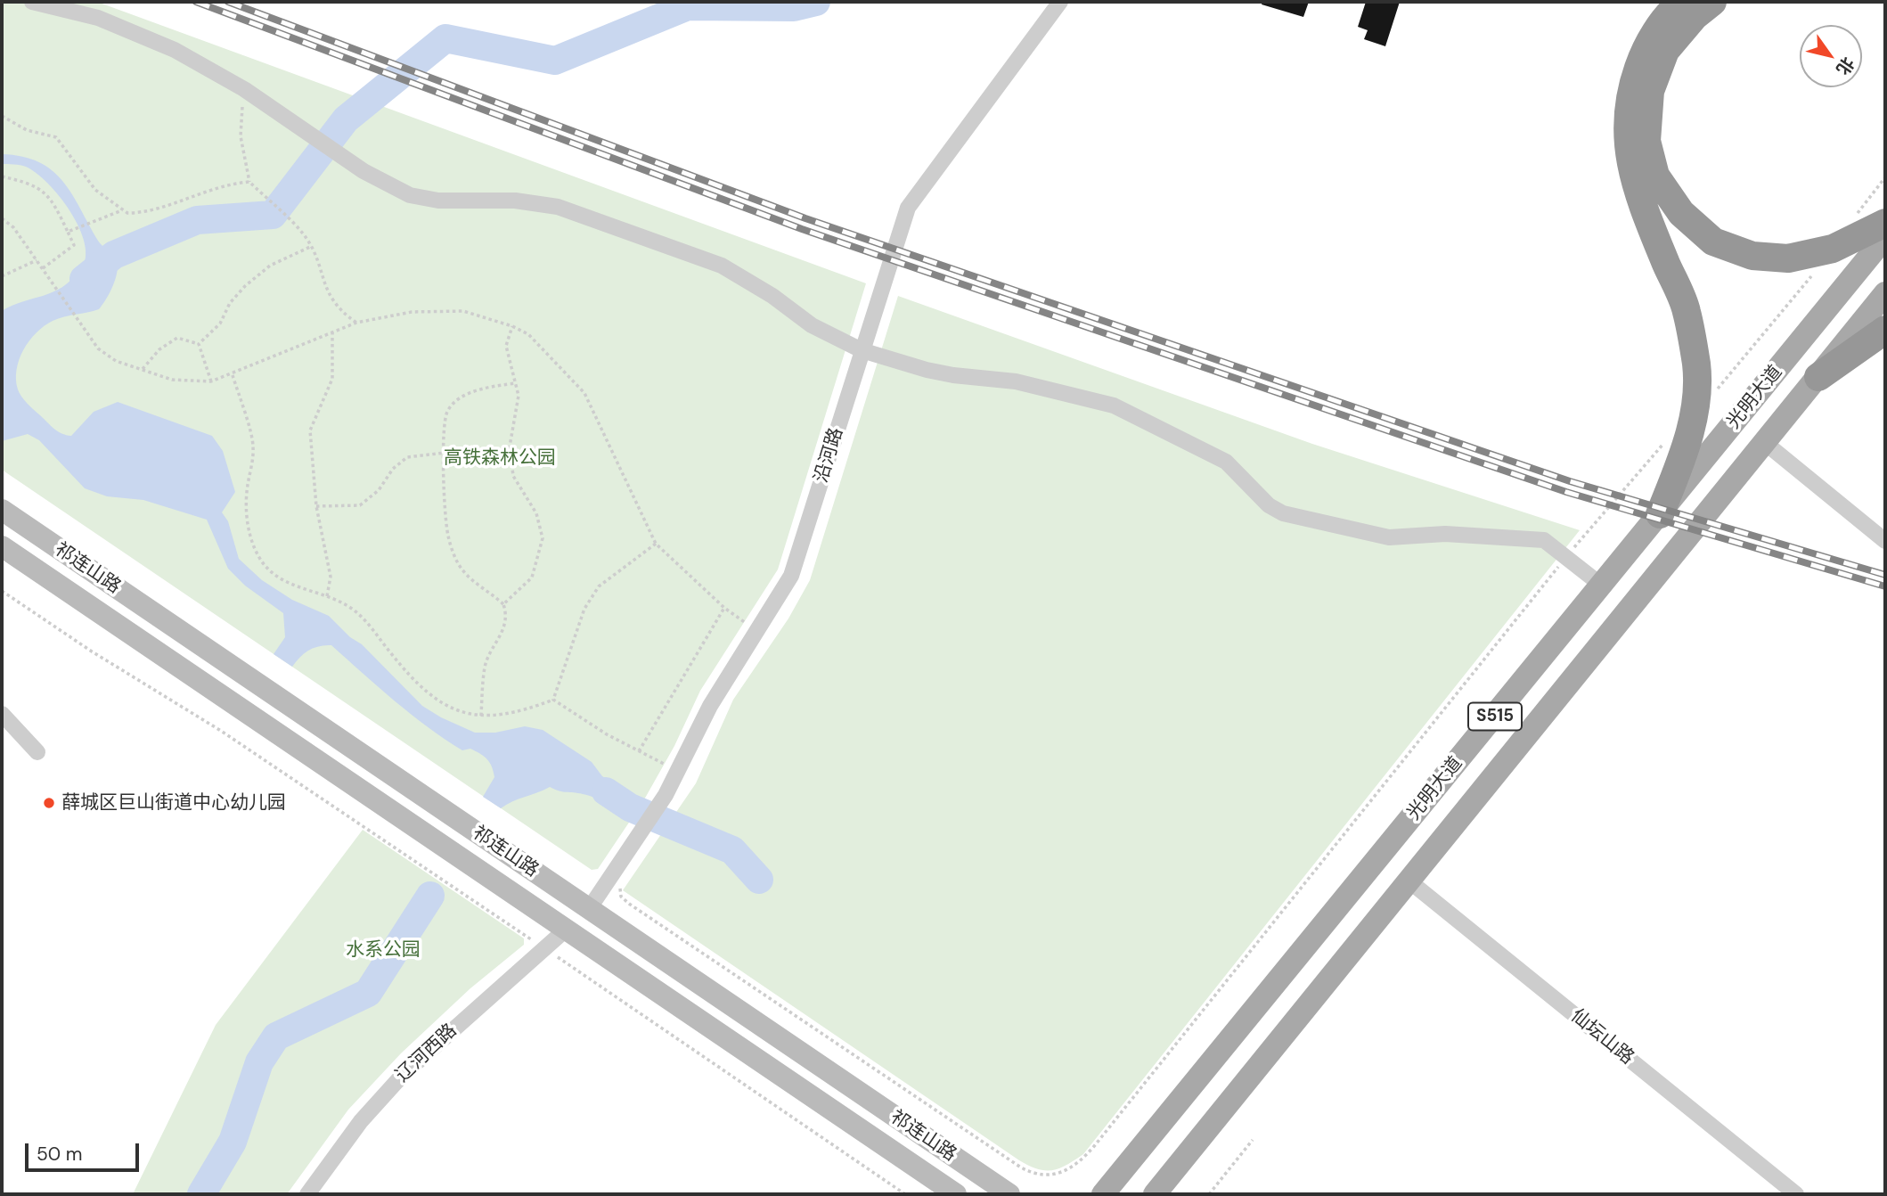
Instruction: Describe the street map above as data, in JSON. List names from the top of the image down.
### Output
{
  "streets": {
    "main road": ["光明大道", "祁连山路", "S515"],
    "street": ["沿河路", "仙坛山路", "辽河西路"]
  },
  "crossings": [
    ["光明大道", "仙坛山路"],
    ["沿河路", "祁连山路"],
    ["祁连山路", "辽河西路"]
  ],
  "parks": ["高铁森林公园", "水系公园"],
  "places": ["薛城区巨山街道中心幼儿园"],
  "scale_bar": "50 m",
  "north": "bottom right"
}
